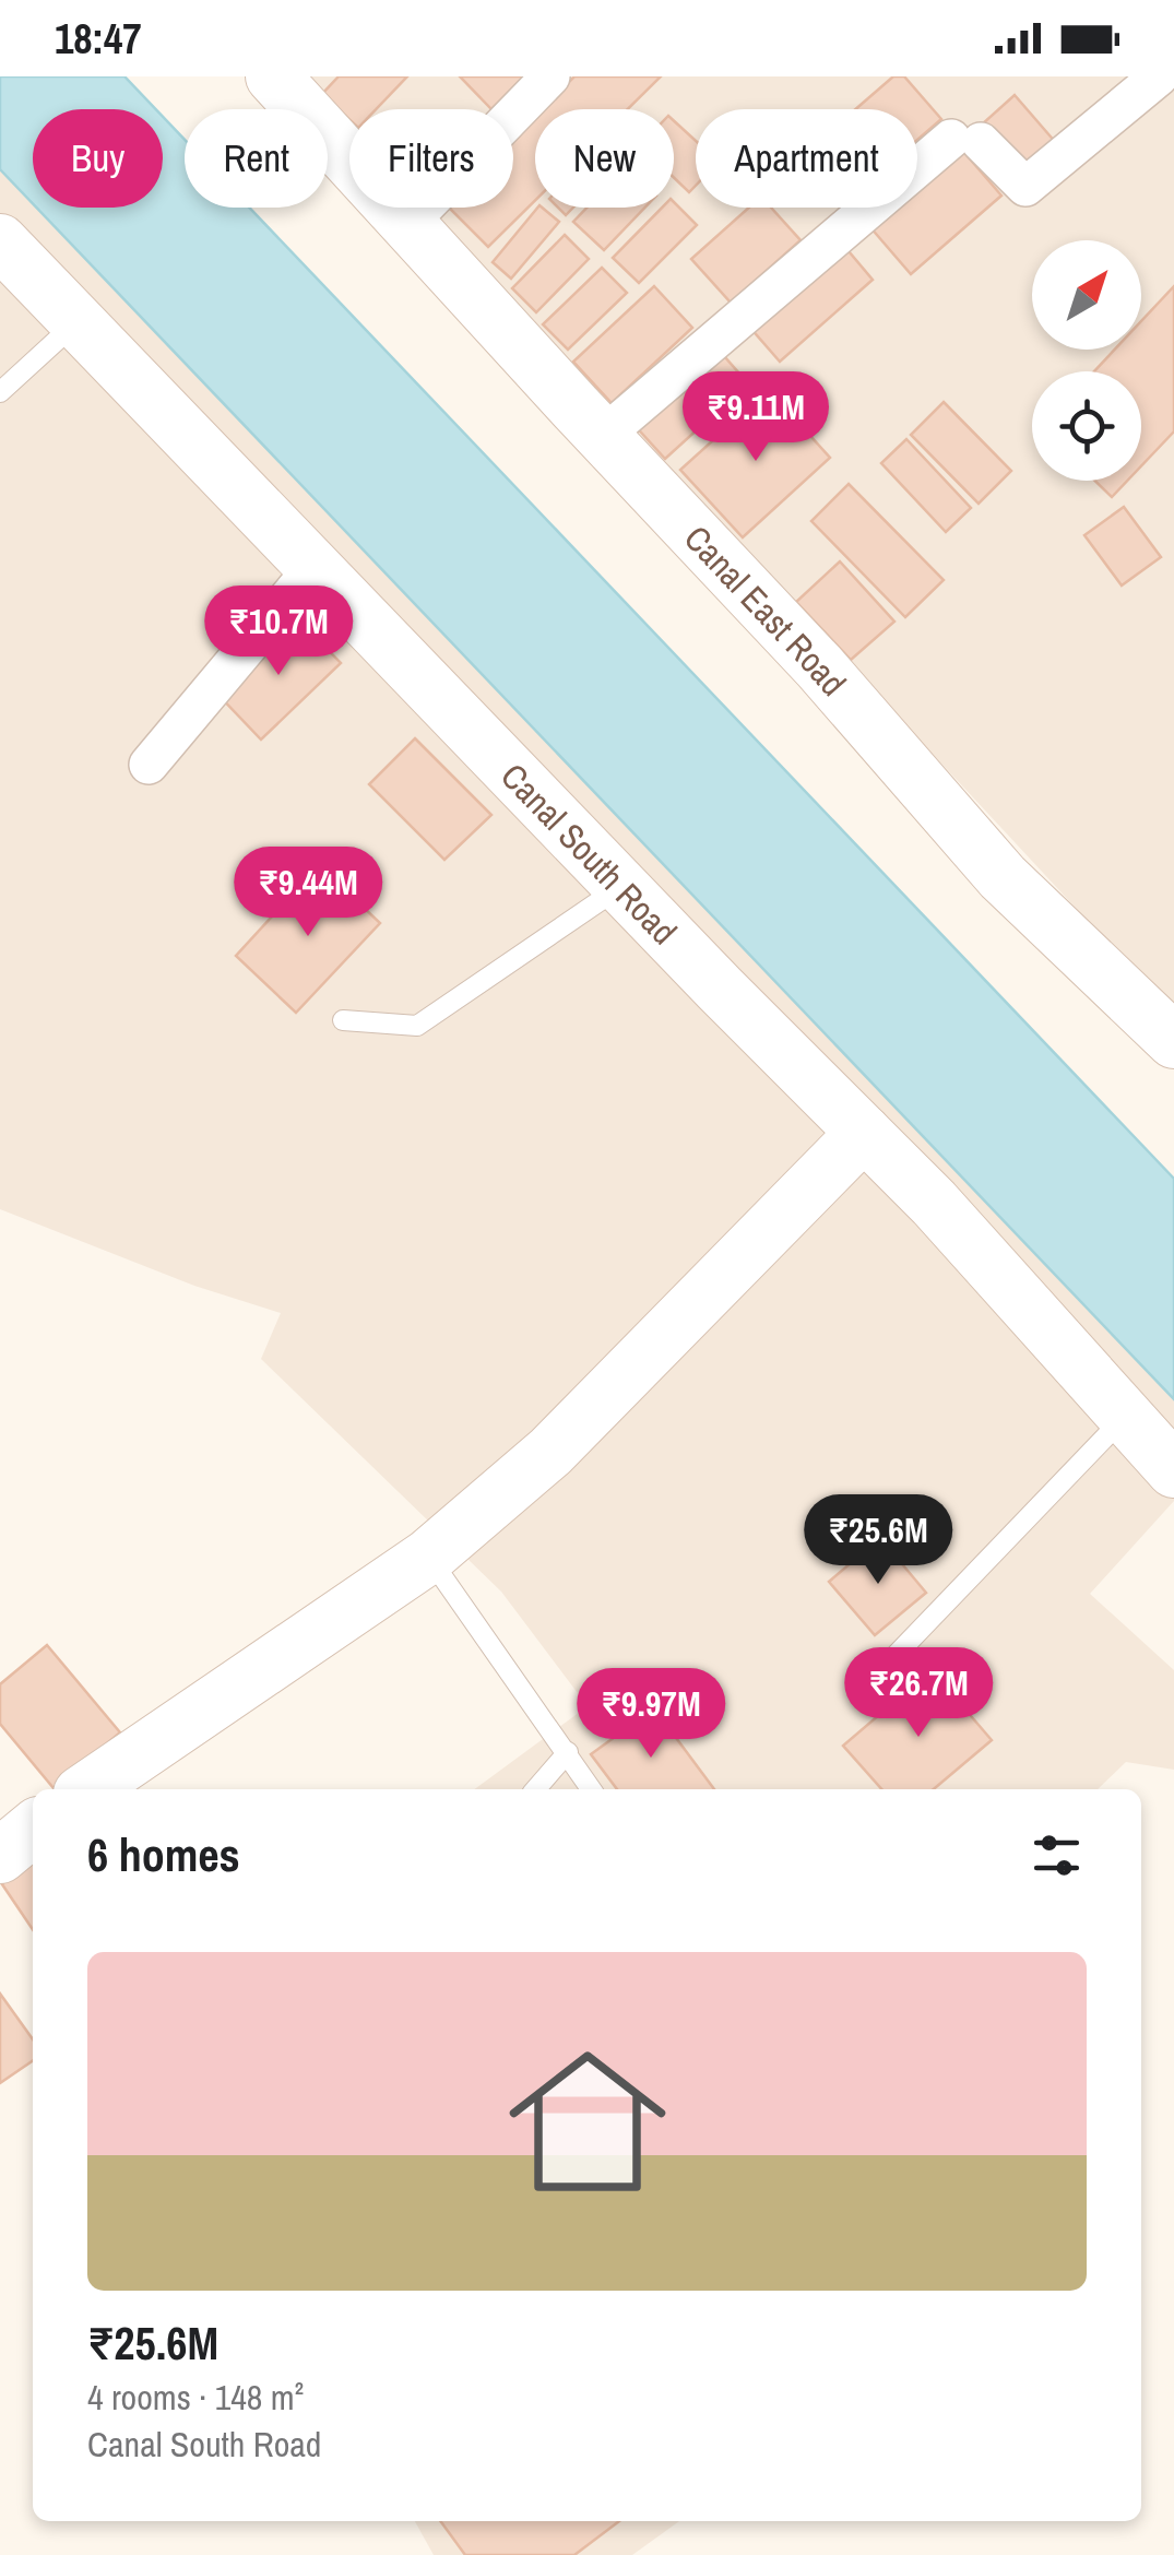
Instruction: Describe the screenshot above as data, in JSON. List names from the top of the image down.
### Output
{
  "streets": {
    "street": ["Canal East Road", "Canal South Road"]
  },
  "north": "top right",
  "page": {
    "status": "18:47",
    "chip": [
      "Buy",
      "Rent",
      "Filters",
      "New",
      "Apartment"
    ],
    "price": [
      "₹9.11M",
      "₹10.7M",
      "₹9.44M",
      "₹25.6M",
      "₹26.7M",
      "₹9.97M"
    ],
    "heading": "6 homes",
    "list": [
      {
        "name": "₹25.6M",
        "note": "4 rooms · 148 m² · Canal South Road"
      }
    ]
  }
}
